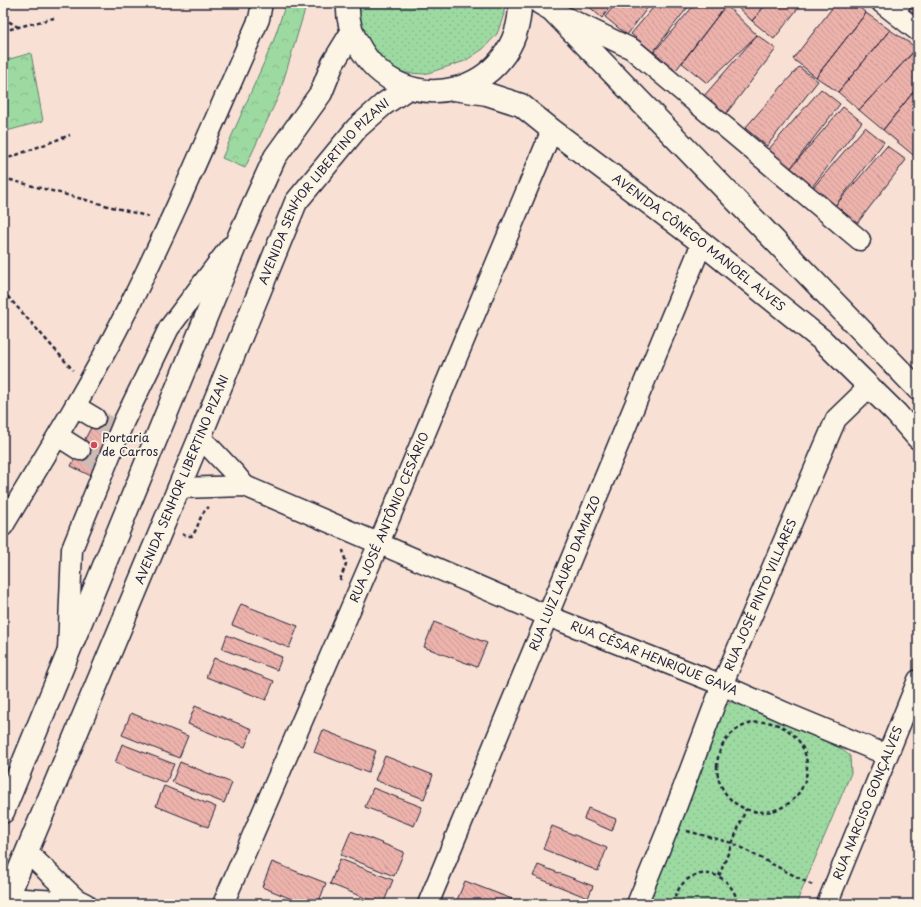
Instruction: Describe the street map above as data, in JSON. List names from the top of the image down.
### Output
{
  "streets": {
    "street": [
      "AVENIDA SENHOR LIBERTINO PIZANI",
      "AVENIDA CÔNEGO MANOEL ALVES",
      "RUA JOSÉ ANTÔNIO CESÁRIO",
      "RUA LUIZ LAURO DAMIAZO",
      "RUA JOSÉ PINTO VILLARES",
      "RUA CÉSAR HENRIQUE GAVA",
      "RUA NARCISO GONÇALVES"
    ]
  },
  "crossings": [
    ["AVENIDA SENHOR LIBERTINO PIZANI", "RUA CÉSAR HENRIQUE GAVA"],
    ["AVENIDA CÔNEGO MANOEL ALVES", "RUA JOSÉ ANTÔNIO CESÁRIO"],
    ["AVENIDA CÔNEGO MANOEL ALVES", "RUA LUIZ LAURO DAMIAZO"],
    ["AVENIDA CÔNEGO MANOEL ALVES", "RUA JOSÉ PINTO VILLARES"],
    ["RUA JOSÉ ANTÔNIO CESÁRIO", "RUA CÉSAR HENRIQUE GAVA"],
    ["RUA LUIZ LAURO DAMIAZO", "RUA CÉSAR HENRIQUE GAVA"],
    ["RUA JOSÉ PINTO VILLARES", "RUA CÉSAR HENRIQUE GAVA"],
    ["RUA CÉSAR HENRIQUE GAVA", "RUA NARCISO GONÇALVES"]
  ],
  "places": ["Portaria de Carros"]
}
